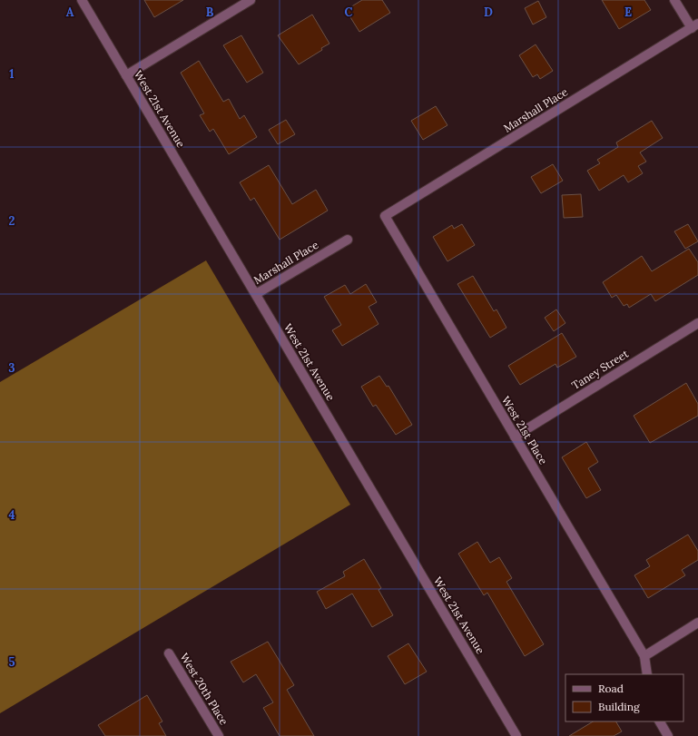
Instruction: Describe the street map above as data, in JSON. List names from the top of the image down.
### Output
{
  "streets": {
    "street": [
      "West 21st Avenue",
      "Marshall Place",
      "Taney Street",
      "West 21st Place",
      "West 20th Place"
    ]
  },
  "crossings": [
    ["West 21st Avenue", "Marshall Place"],
    ["Marshall Place", "West 21st Place"],
    ["Taney Street", "West 21st Place"]
  ],
  "legend": ["Road", "Building"],
  "grid": {
    "columns": [
      "A",
      "B",
      "C",
      "D",
      "E"
    ],
    "rows": [
      "1",
      "2",
      "3",
      "4",
      "5"
    ]
  }
}
